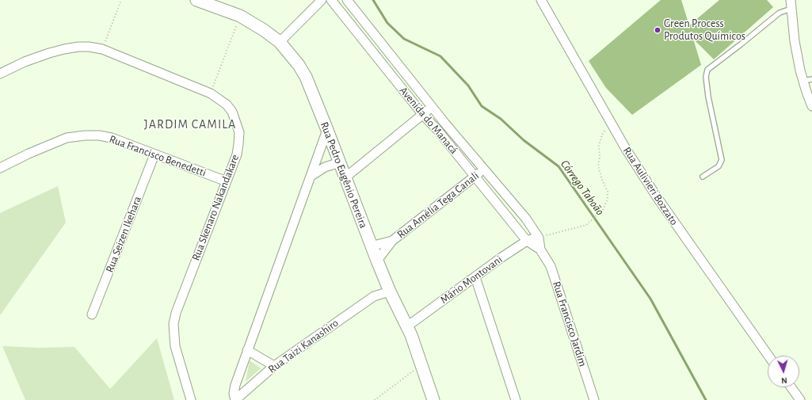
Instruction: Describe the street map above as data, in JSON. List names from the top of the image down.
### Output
{
  "streets": {
    "street": [
      "Avenida do Manacá",
      "Rua Francisco Benedetti",
      "Rua Pedro Eugênio Pereira",
      "Rua Aulivieri Bozzato",
      "Rua Amélia Tega Canali",
      "Rua Skenaro Nakandakare",
      "Rua Seizen Ikehara",
      "Mário Montovani",
      "Rua Francisco Jardim",
      "Rua Taizi Kanashiro"
    ]
  },
  "crossings": [
    ["Avenida do Manacá", "Rua Amélia Tega Canali"],
    ["Avenida do Manacá", "Mário Montovani"],
    ["Avenida do Manacá", "Rua Francisco Jardim"],
    ["Rua Francisco Benedetti", "Rua Skenaro Nakandakare"],
    ["Rua Francisco Benedetti", "Rua Seizen Ikehara"],
    ["Rua Pedro Eugênio Pereira", "Rua Amélia Tega Canali"],
    ["Rua Pedro Eugênio Pereira", "Mário Montovani"],
    ["Rua Pedro Eugênio Pereira", "Rua Taizi Kanashiro"],
    ["Mário Montovani", "Rua Francisco Jardim"]
  ],
  "districts": ["JARDIM CAMILA"],
  "water": ["Córrego Taboão"],
  "places": ["Green Process Produtos Químicos"],
  "north": "bottom"
}
